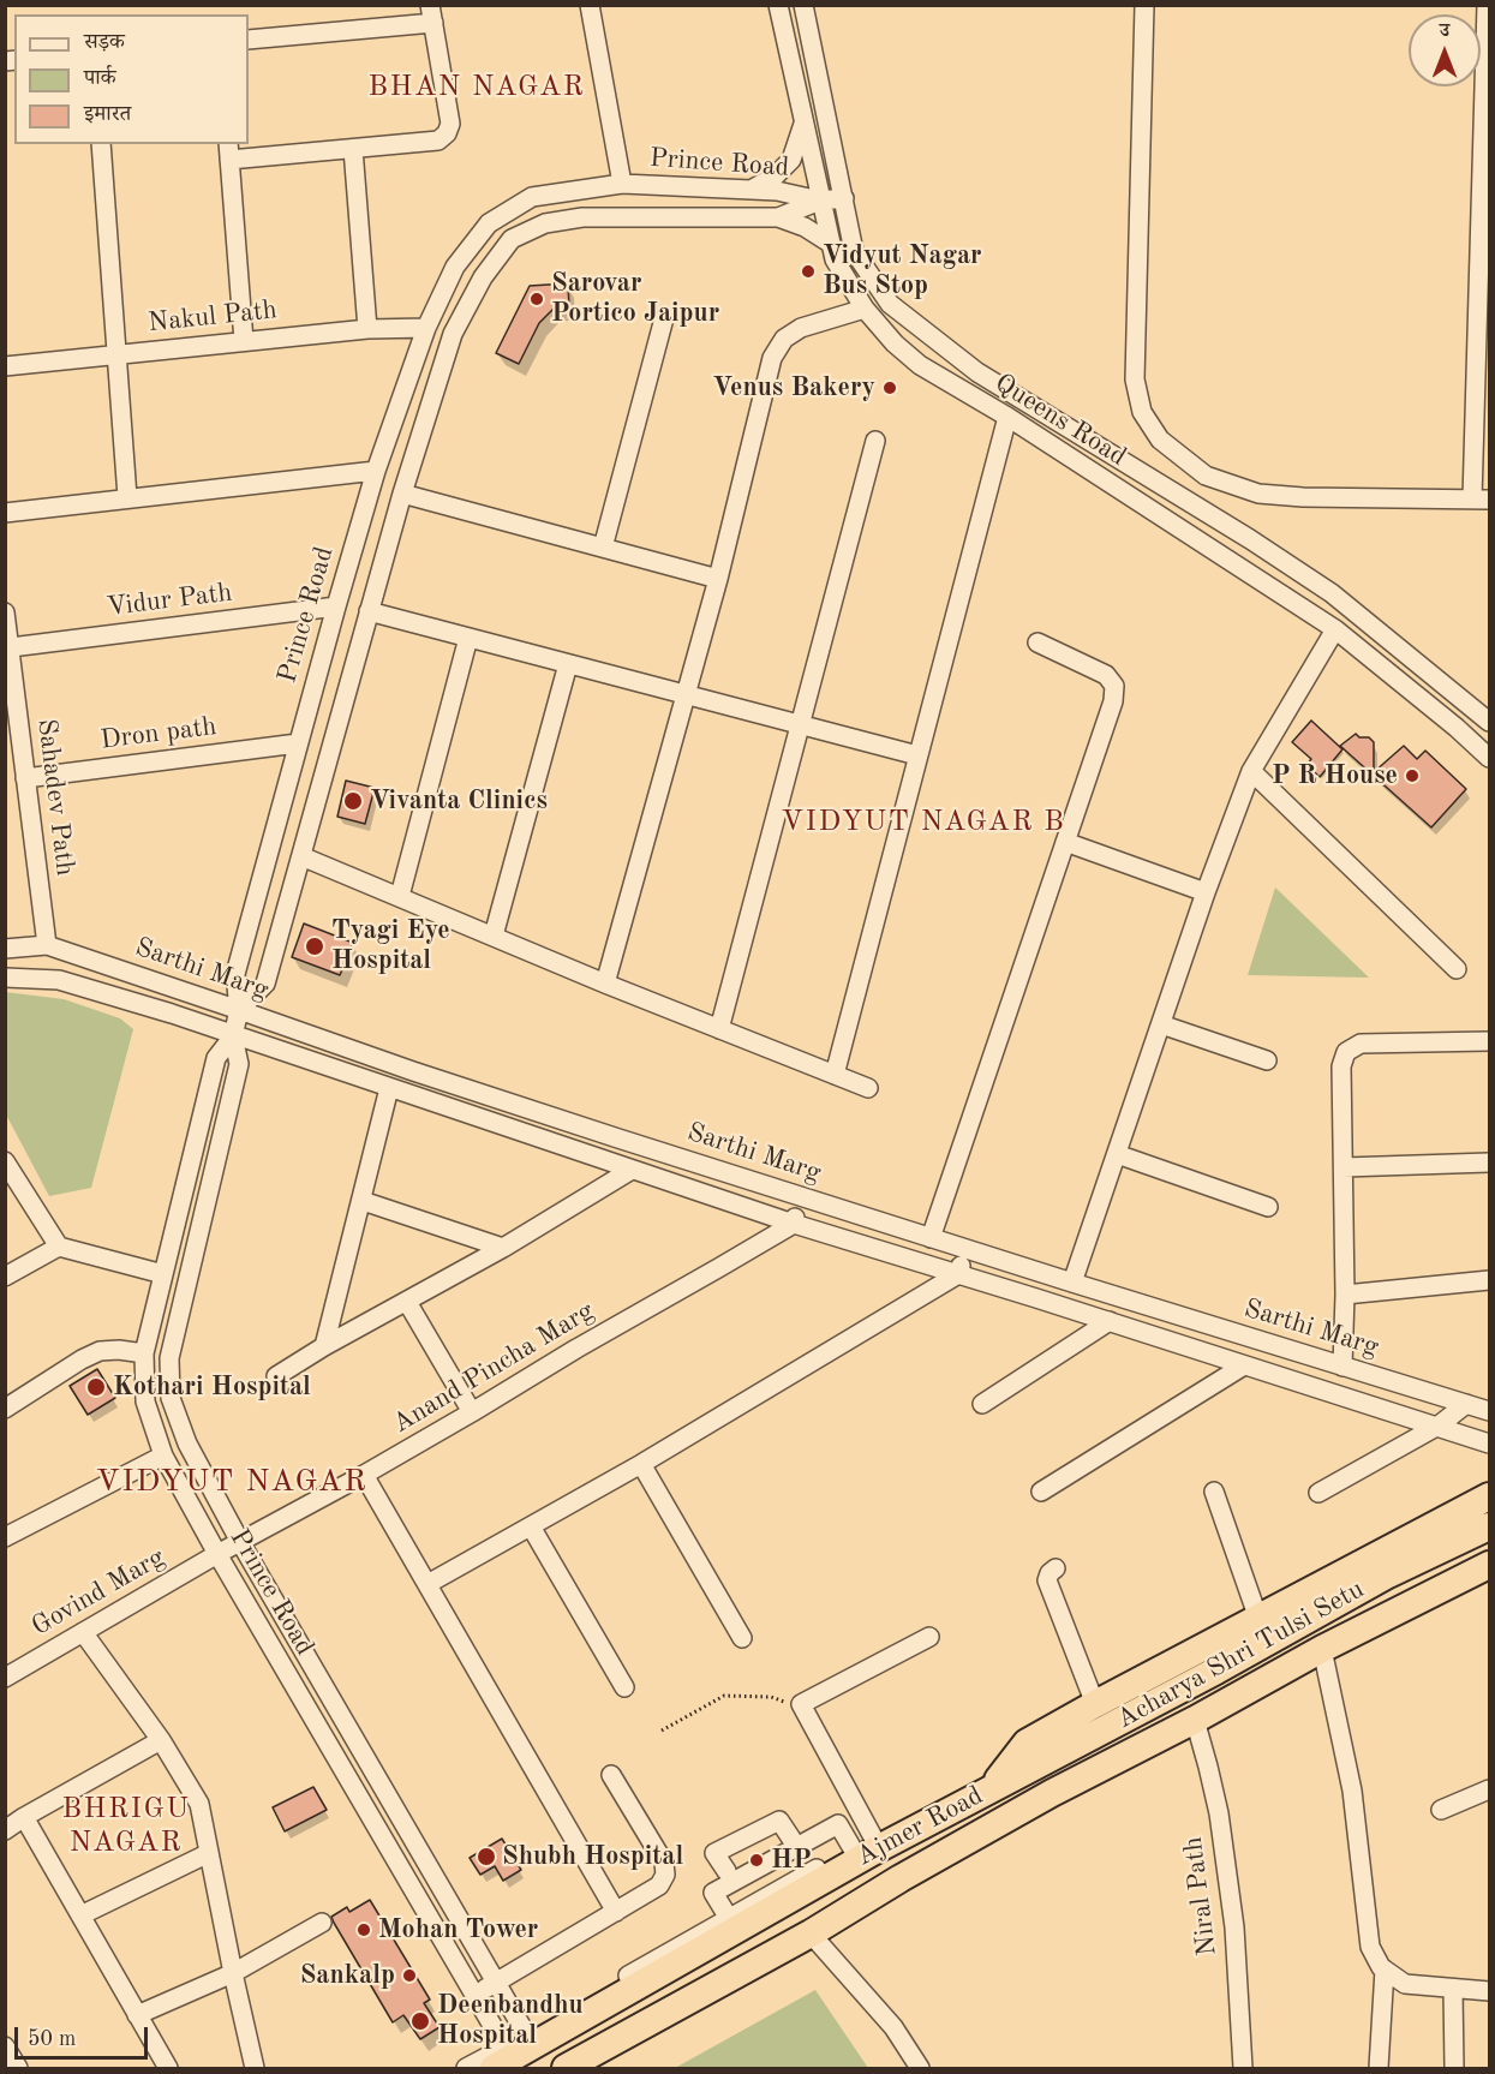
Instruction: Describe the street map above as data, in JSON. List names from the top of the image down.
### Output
{
  "streets": {
    "highway": ["Acharya Shri Tulsi Setu", "Ajmer Road"],
    "street": [
      "Prince Road",
      "Nakul Path",
      "Queens Road",
      "Vidur Path",
      "Dron path",
      "Sahadev Path",
      "Sarthi Marg",
      "Anand Pincha Marg",
      "Govind Marg",
      "Niral Path"
    ]
  },
  "crossings": [
    ["Prince Road", "Nakul Path"],
    ["Prince Road", "Queens Road"],
    ["Prince Road", "Vidur Path"],
    ["Prince Road", "Dron path"],
    ["Prince Road", "Sarthi Marg"],
    ["Prince Road", "Anand Pincha Marg"],
    ["Prince Road", "Govind Marg"],
    ["Prince Road", "Ajmer Road"],
    ["Vidur Path", "Sahadev Path"],
    ["Dron path", "Sahadev Path"],
    ["Sahadev Path", "Sarthi Marg"],
    ["Anand Pincha Marg", "Govind Marg"],
    ["Acharya Shri Tulsi Setu", "Ajmer Road"],
    ["Ajmer Road", "Niral Path"]
  ],
  "districts": [
    "BHAN NAGAR",
    "VIDYUT NAGAR B",
    "VIDYUT NAGAR",
    "BHRIGU NAGAR"
  ],
  "places": [
    "Vidyut Nagar Bus Stop",
    "Sarovar Portico Jaipur",
    "Venus Bakery",
    "P R House",
    "Vivanta Clinics",
    "Tyagi Eye Hospital",
    "Kothari Hospital",
    "Shubh Hospital",
    "HP",
    "Mohan Tower",
    "Sankalp",
    "Deenbandhu Hospital"
  ],
  "legend": ["सड़क", "पार्क", "इमारत"],
  "scale_bar": "50 m",
  "north": "top"
}
